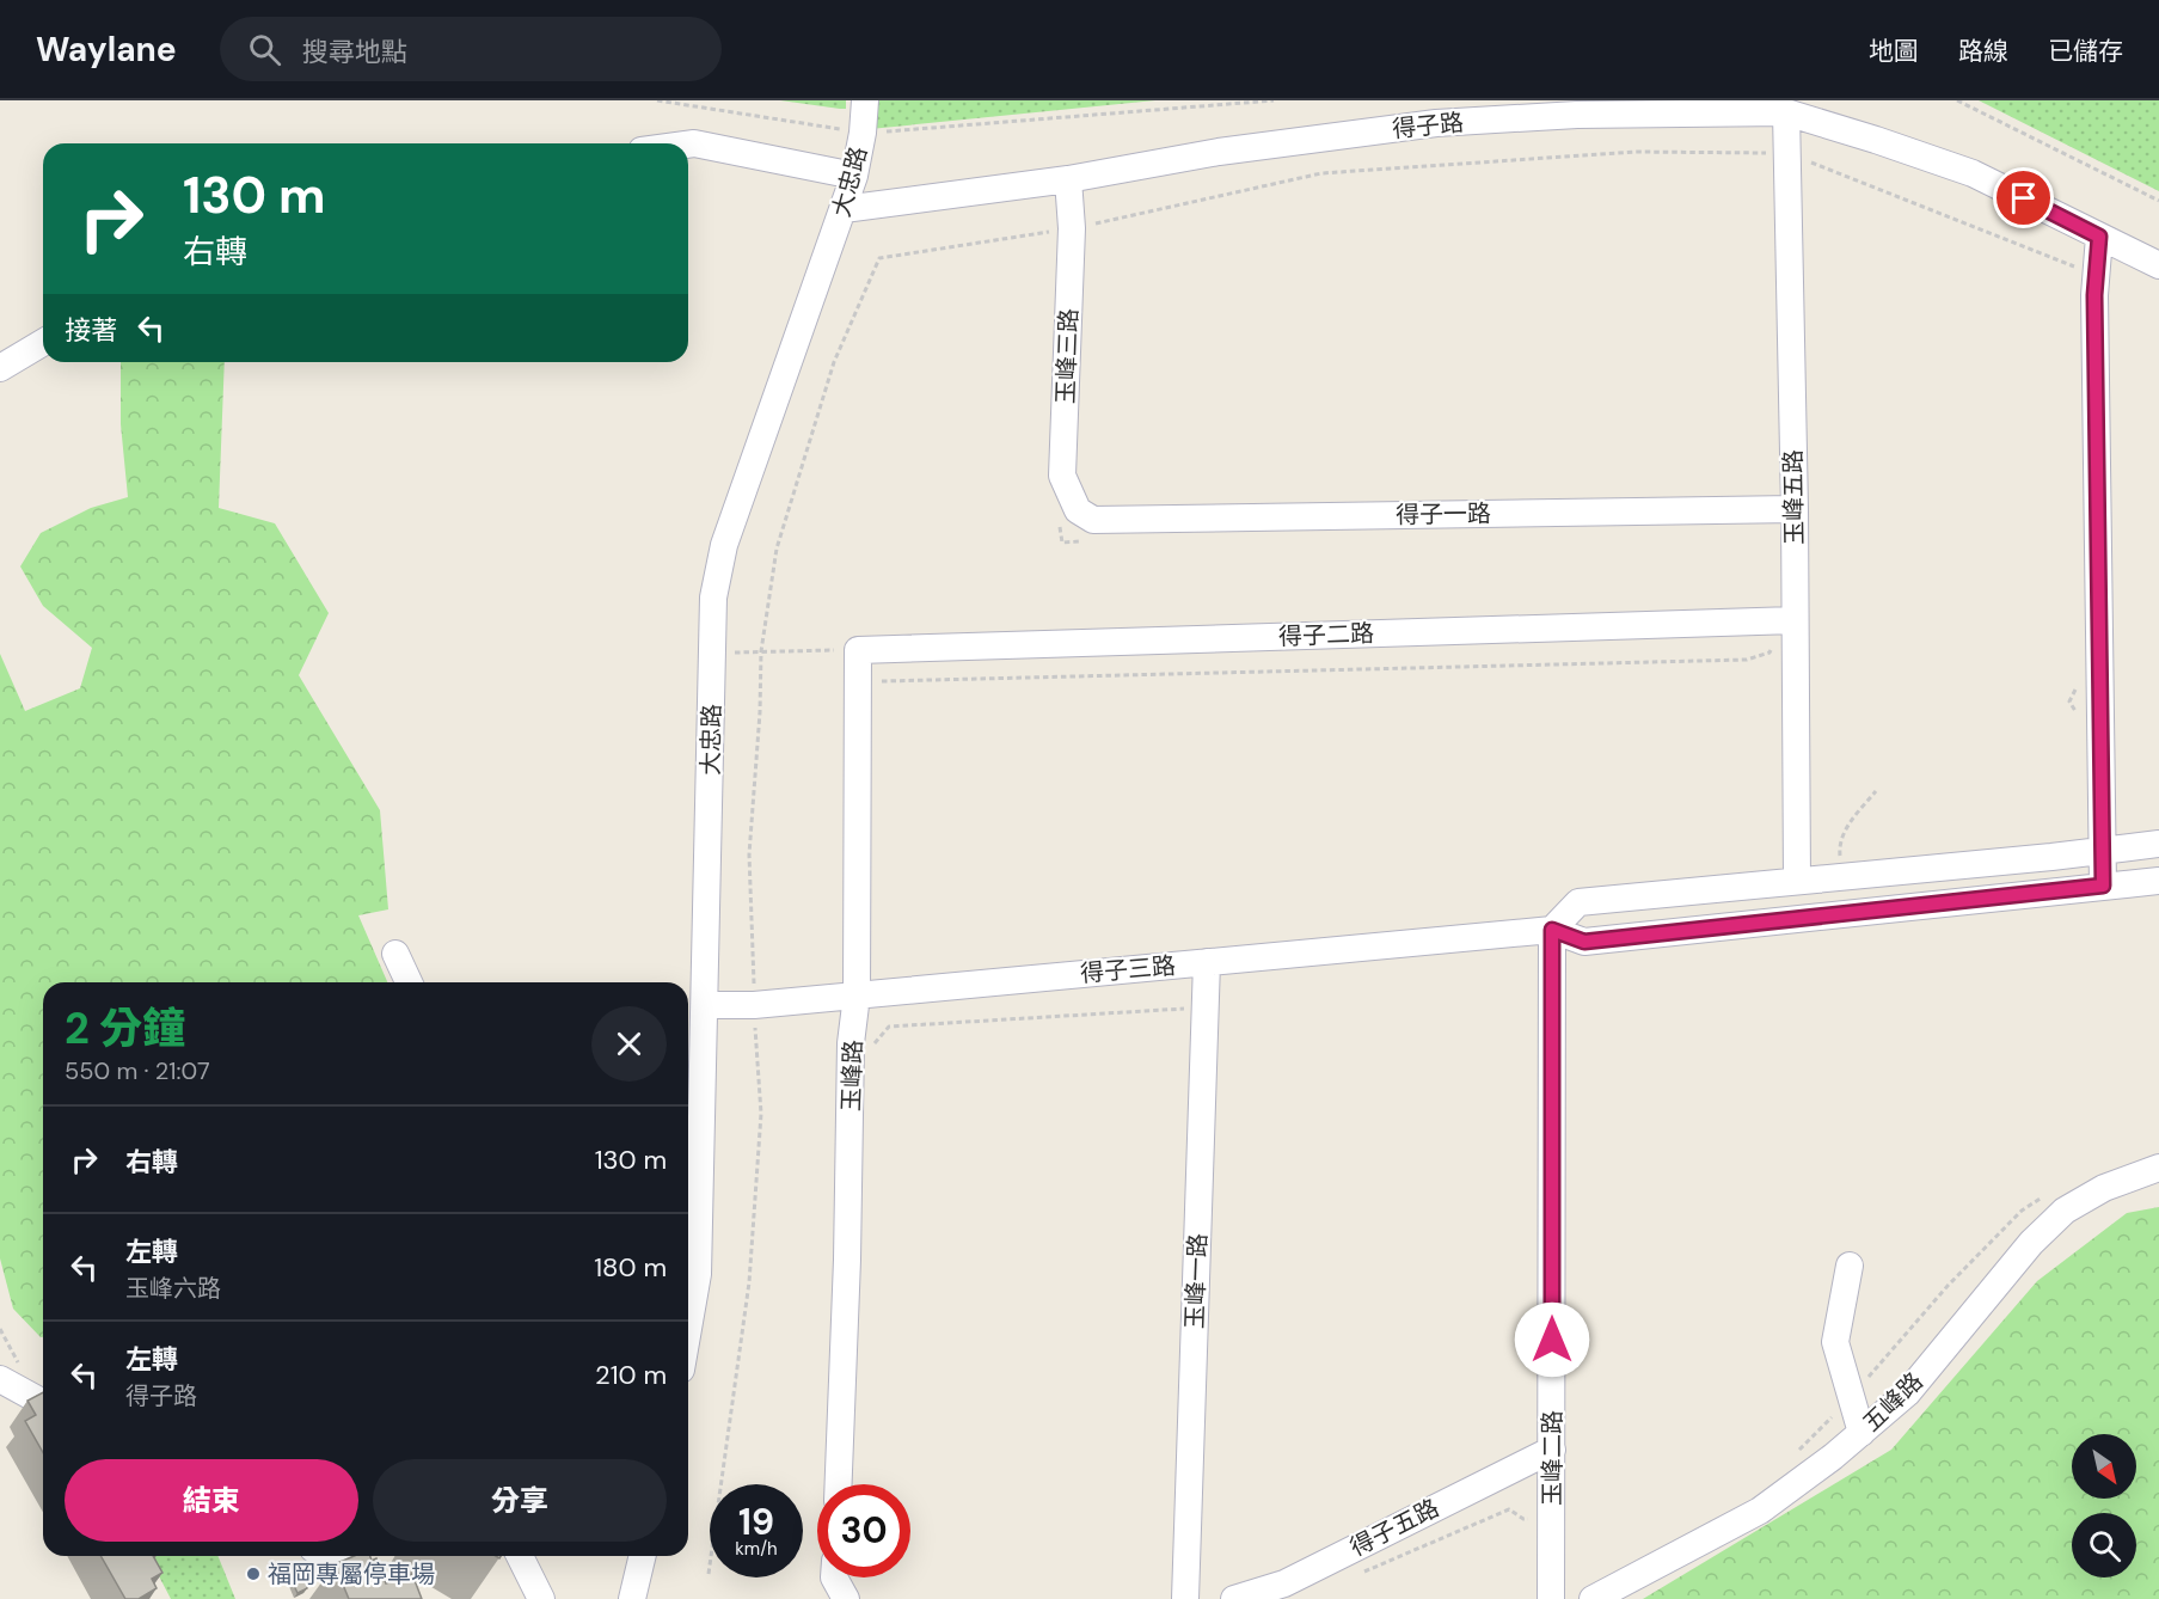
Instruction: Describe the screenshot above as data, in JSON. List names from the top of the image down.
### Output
{
  "streets": {
    "street": [
      "得子路",
      "大忠路",
      "玉峰三路",
      "玉峰五路",
      "得子一路",
      "得子二路",
      "得子三路",
      "玉峰路",
      "玉峰一路",
      "五峰路",
      "玉峰二路",
      "得子五路"
    ]
  },
  "crossings": [
    ["得子路", "大忠路"],
    ["得子路", "玉峰三路"],
    ["得子路", "玉峰五路"],
    ["大忠路", "得子三路"],
    ["玉峰三路", "得子一路"],
    ["玉峰五路", "得子一路"],
    ["玉峰五路", "得子二路"],
    ["得子二路", "玉峰路"],
    ["得子三路", "玉峰路"],
    ["得子三路", "玉峰一路"],
    ["得子三路", "玉峰二路"],
    ["玉峰二路", "得子五路"]
  ],
  "places": ["福岡專屬停車場"],
  "north": "bottom right",
  "page": {
    "header": "Waylane",
    "search": "搜尋地點",
    "nav": ["地圖", "路線", "已儲存"],
    "turn": ["130 m", "右轉"],
    "then": "接著",
    "heading": ["2 分鐘", "550 m · 21:07"],
    "list": [
      {
        "name": "右轉",
        "value": "130 m"
      },
      {
        "name": "左轉",
        "note": "玉峰六路",
        "value": "180 m"
      },
      {
        "name": "左轉",
        "note": "得子路",
        "value": "210 m"
      }
    ],
    "buttons": ["結束", "分享"],
    "speed": "19 km/h",
    "limit": "30"
  }
}
